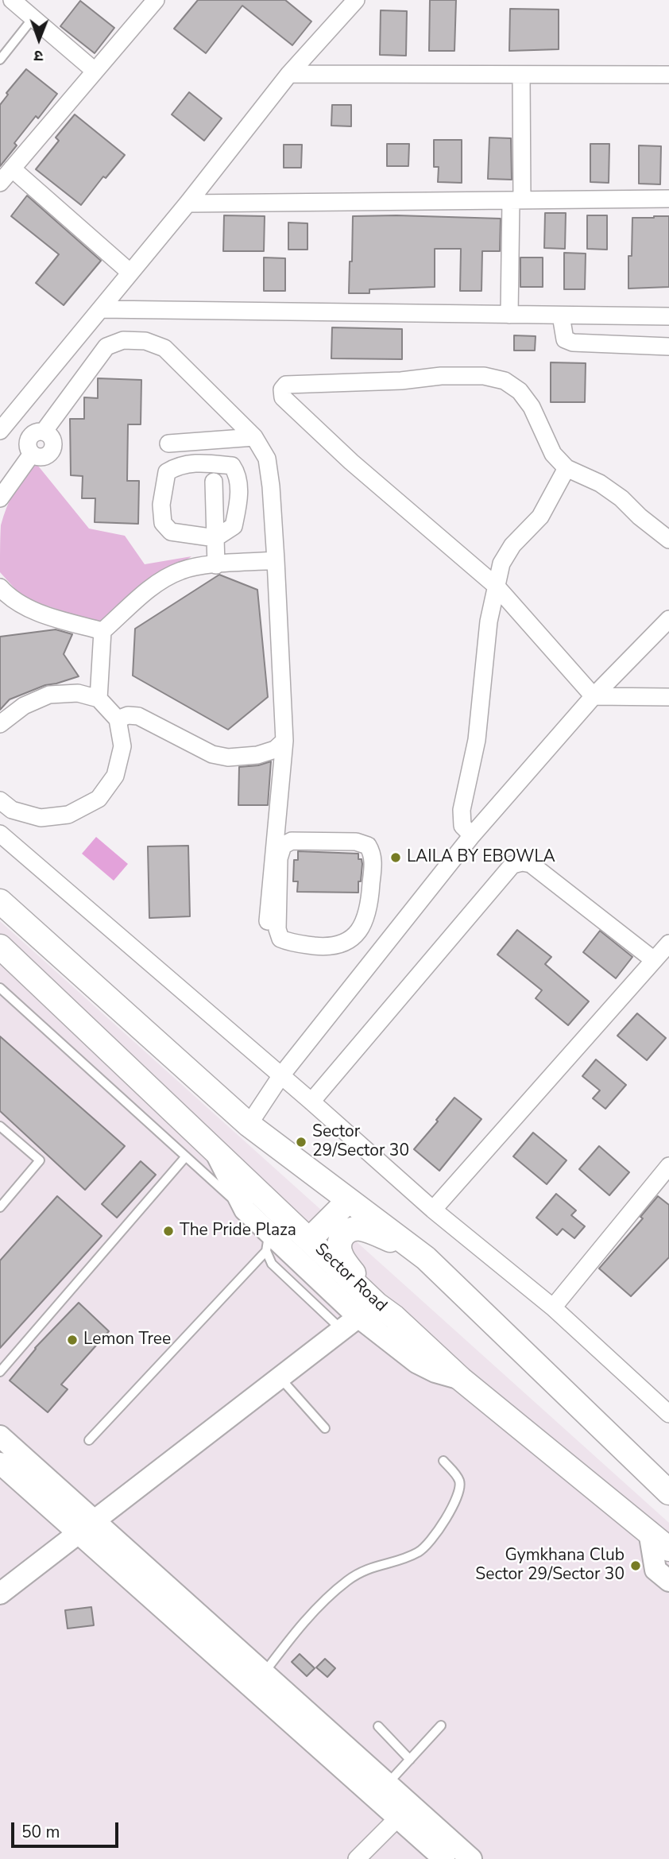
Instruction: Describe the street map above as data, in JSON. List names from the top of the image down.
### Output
{
  "streets": {
    "main road": ["Sector Road"]
  },
  "places": [
    "LAILA BY EBOWLA",
    "Sector 29/Sector 30",
    "The Pride Plaza",
    "Lemon Tree",
    "Gymkhana Club Sector 29/Sector 30"
  ],
  "scale_bar": "50 m",
  "north": "bottom"
}
